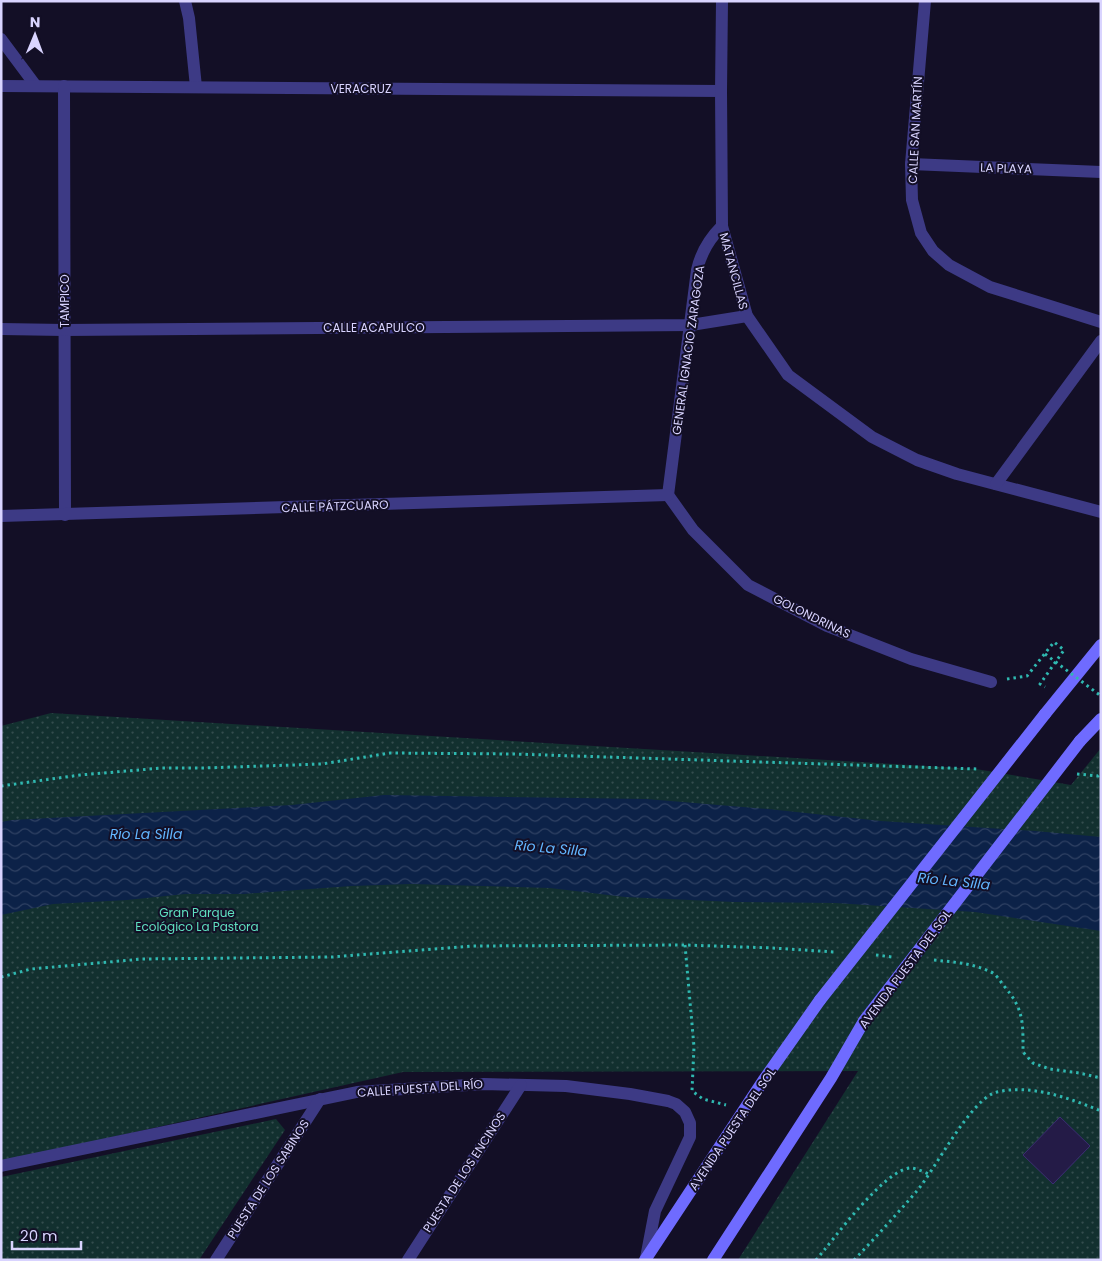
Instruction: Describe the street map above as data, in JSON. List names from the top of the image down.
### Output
{
  "streets": {
    "main road": ["AVENIDA PUESTA DEL SOL"],
    "street": [
      "VERACRUZ",
      "CALLE SAN MARTÍN",
      "LA PLAYA",
      "MATANCILLAS",
      "TAMPICO",
      "CALLE ACAPULCO",
      "GENERAL IGNACIO ZARAGOZA",
      "CALLE PÁTZCUARO",
      "GOLONDRINAS",
      "CALLE PUESTA DEL RÍO",
      "PUESTA DE LOS ENCINOS",
      "PUESTA DE LOS SABINOS"
    ]
  },
  "crossings": [
    ["VERACRUZ", "TAMPICO"],
    ["CALLE SAN MARTÍN", "LA PLAYA"],
    ["MATANCILLAS", "CALLE ACAPULCO"],
    ["MATANCILLAS", "GENERAL IGNACIO ZARAGOZA"],
    ["TAMPICO", "CALLE ACAPULCO"],
    ["TAMPICO", "CALLE PÁTZCUARO"],
    ["CALLE ACAPULCO", "GENERAL IGNACIO ZARAGOZA"],
    ["GENERAL IGNACIO ZARAGOZA", "CALLE PÁTZCUARO"],
    ["GENERAL IGNACIO ZARAGOZA", "GOLONDRINAS"],
    ["CALLE PÁTZCUARO", "GOLONDRINAS"],
    ["AVENIDA PUESTA DEL SOL", "CALLE PUESTA DEL RÍO"],
    ["CALLE PUESTA DEL RÍO", "PUESTA DE LOS ENCINOS"],
    ["CALLE PUESTA DEL RÍO", "PUESTA DE LOS SABINOS"]
  ],
  "water": ["Río La Silla"],
  "parks": ["Gran Parque Ecológico La Pastora"],
  "scale_bar": "20 m",
  "north": "top"
}
